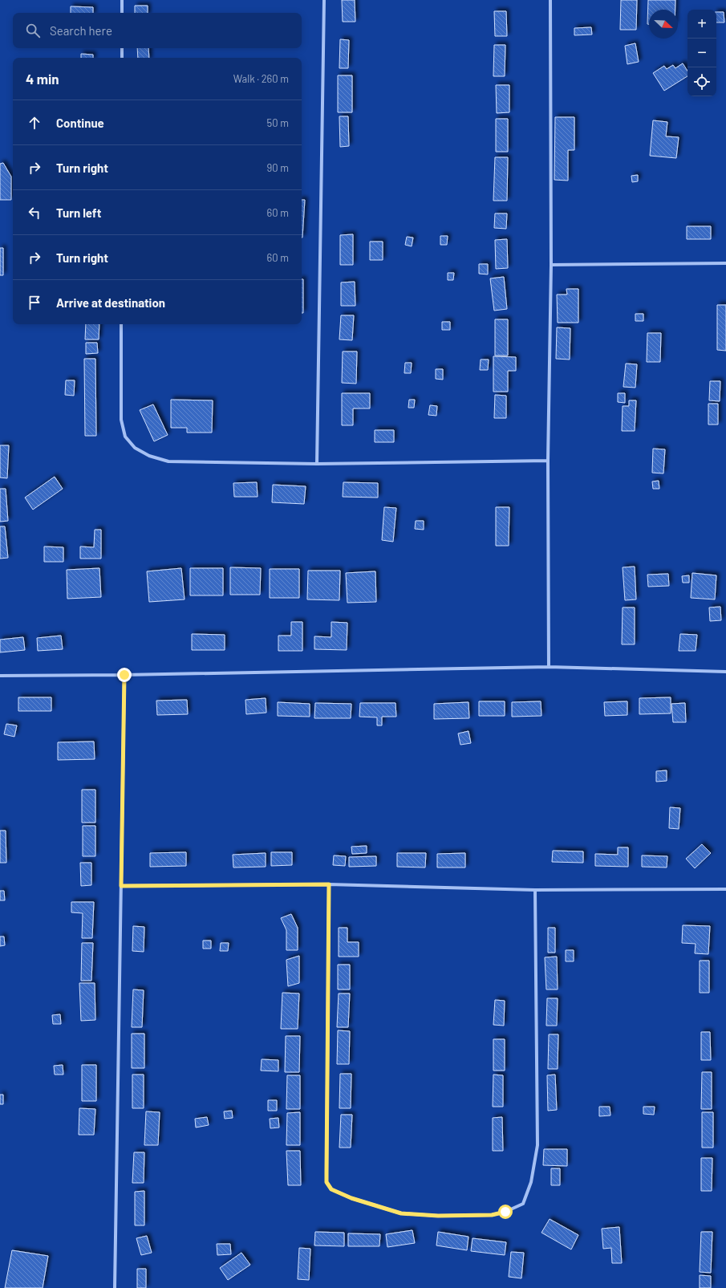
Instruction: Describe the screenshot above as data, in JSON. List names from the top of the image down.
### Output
{
  "north": "bottom right",
  "page": {
    "map_buttons": ["+", "−"],
    "search": "Search here",
    "heading": ["4 min", "Walk · 260 m"],
    "list": [
      ["Continue", "50 m"],
      ["Turn right", "90 m"],
      ["Turn left", "60 m"],
      ["Turn right", "60 m"],
      "Arrive at destination"
    ]
  }
}
